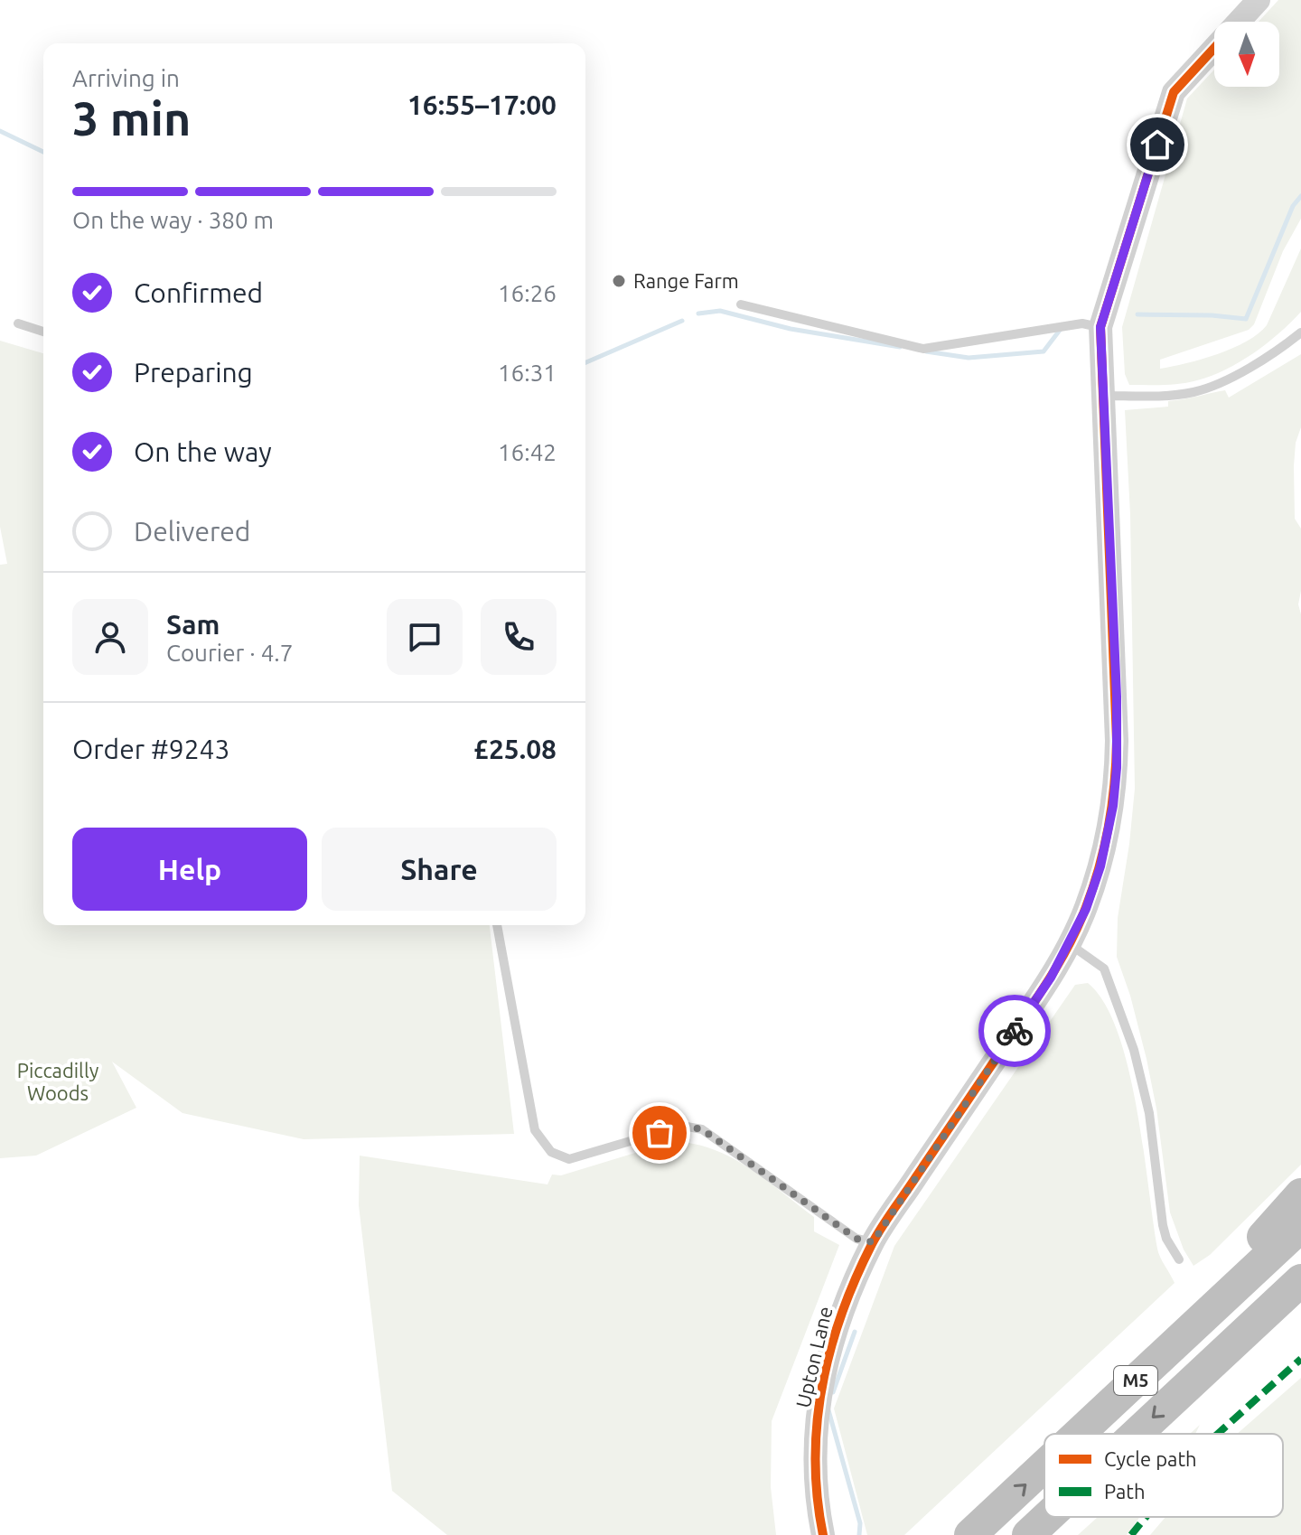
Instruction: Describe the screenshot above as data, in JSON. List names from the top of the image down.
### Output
{
  "streets": {
    "highway": ["M5"],
    "street": ["Upton Lane"]
  },
  "parks": ["Piccadilly Woods"],
  "places": ["Range Farm"],
  "legend": ["Cycle path", "Path"],
  "north": "bottom",
  "page": {
    "heading": ["3 min", "Arriving in", "16:55–17:00"],
    "panel": [
      "Sam",
      "Courier · 4.7",
      "Order #9243",
      "£25.08"
    ],
    "bar": "On the way · 380 m",
    "list": [
      ["Confirmed", "16:26"],
      ["Preparing", "16:31"],
      ["On the way", "16:42"],
      "Delivered"
    ],
    "buttons": ["Help", "Share"]
  }
}
